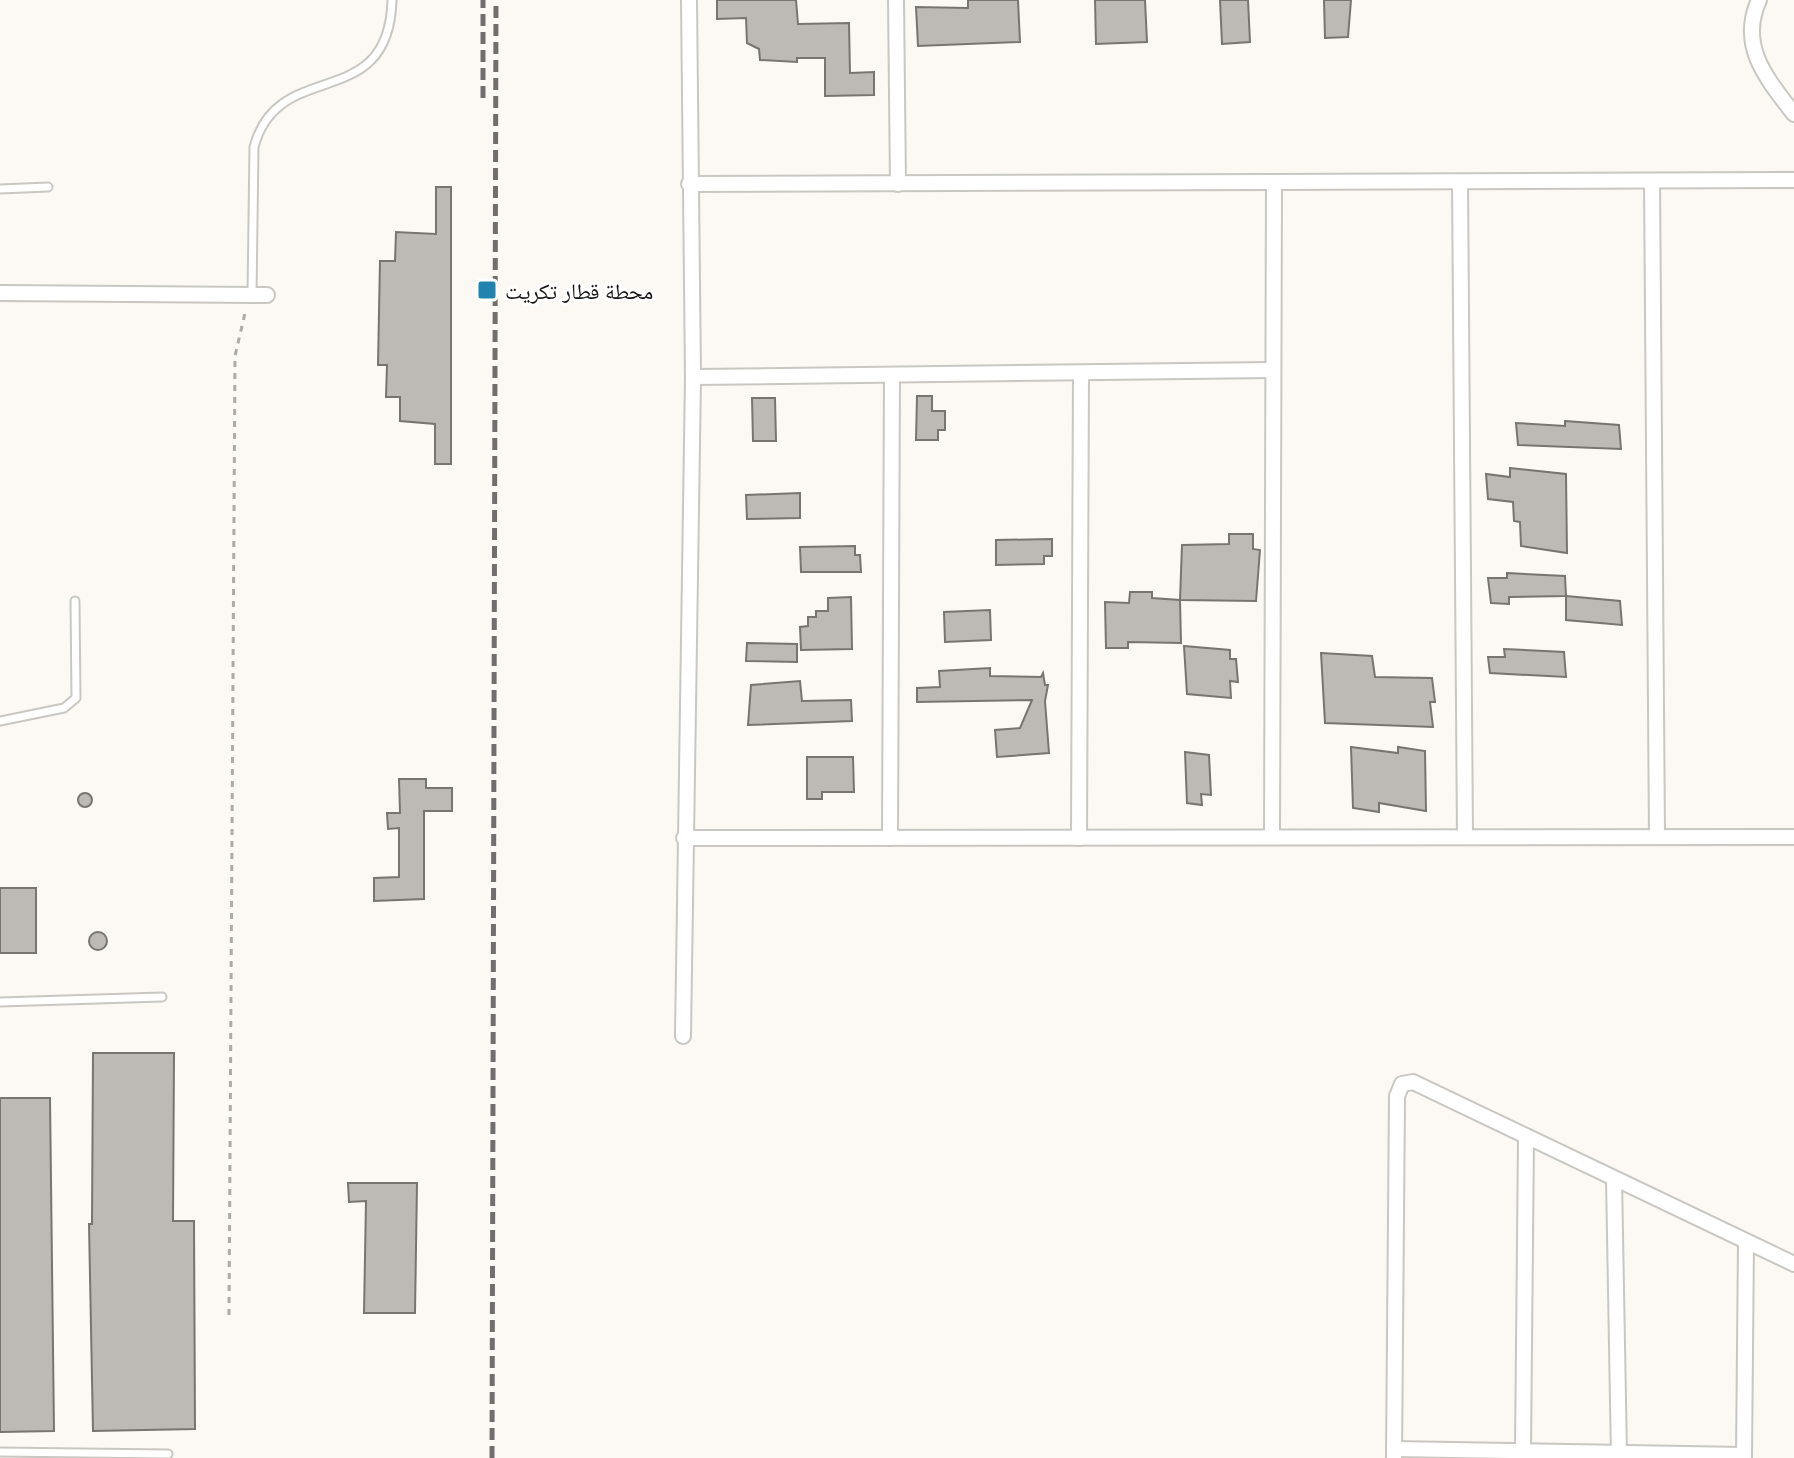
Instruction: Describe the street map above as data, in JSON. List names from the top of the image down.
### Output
{
  "places": {
    "transit": ["محطة قطار تكريت"]
  }
}
